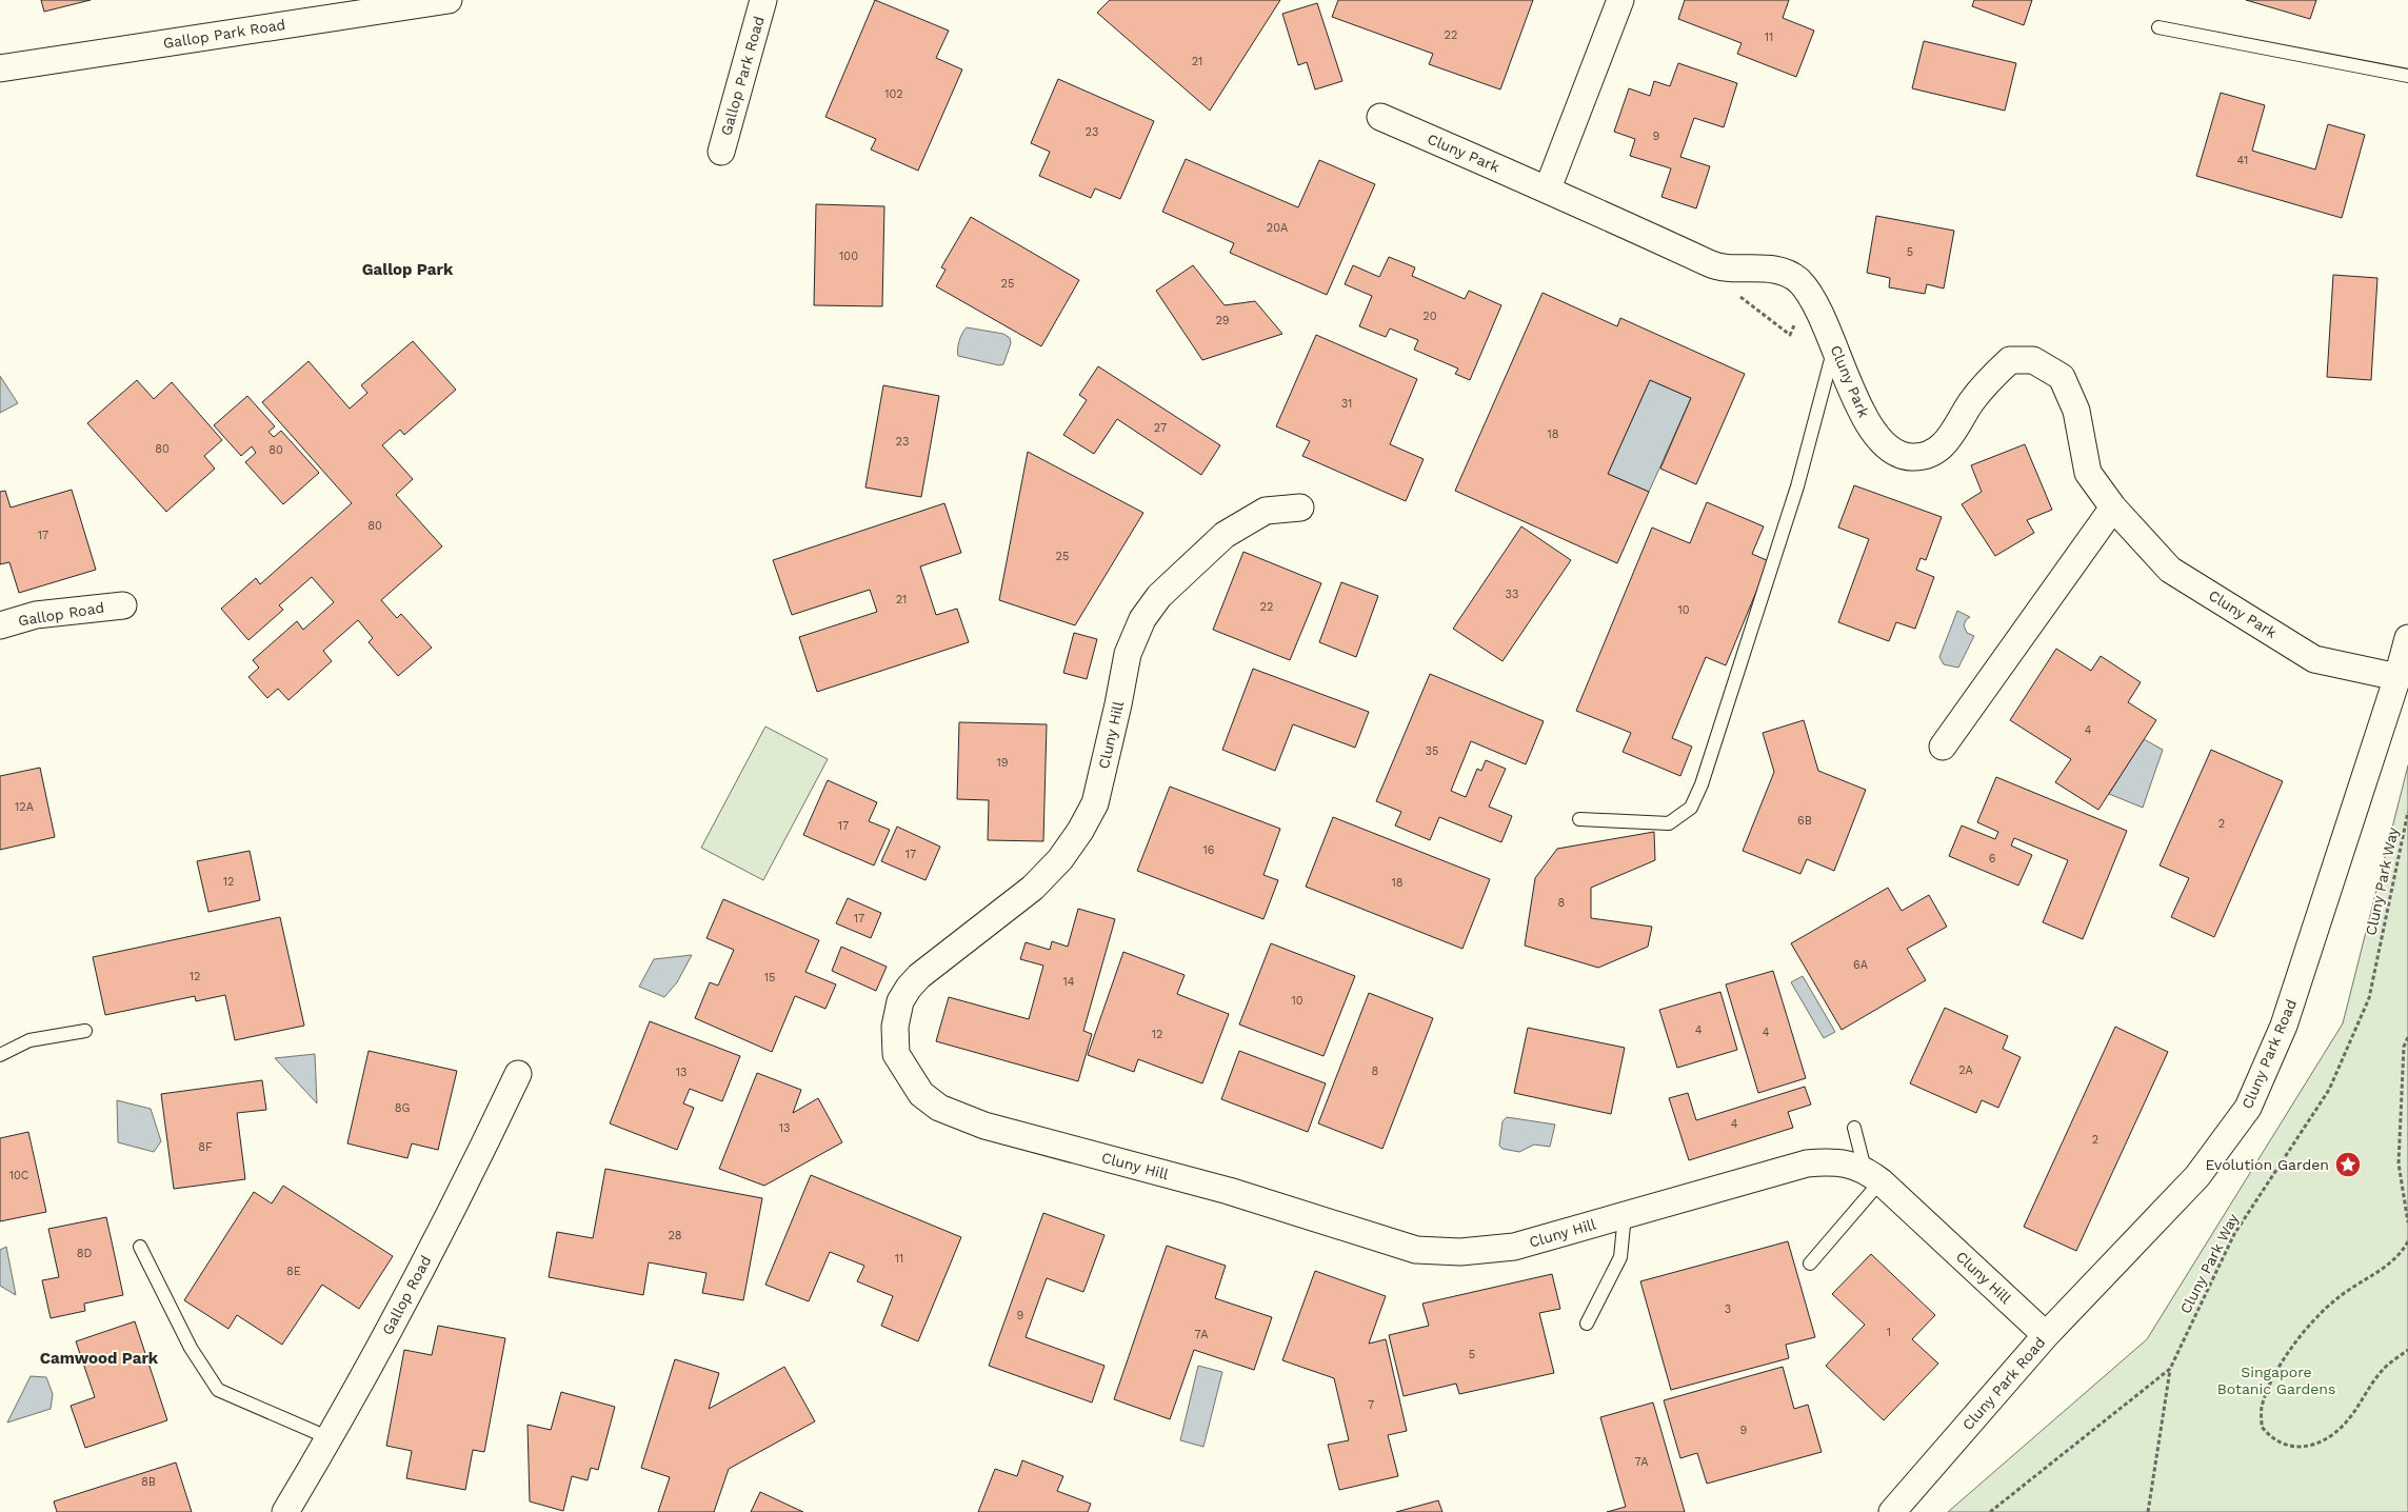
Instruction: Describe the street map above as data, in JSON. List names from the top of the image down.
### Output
{
  "streets": {
    "street": [
      "Gallop Park Road",
      "Cluny Park",
      "Gallop Road",
      "Cluny Hill",
      "Cluny Park Road"
    ],
    "path": ["Cluny Park Way"]
  },
  "crossings": [
    ["Cluny Park", "Cluny Park Road"],
    ["Cluny Hill", "Cluny Park Road"]
  ],
  "districts": ["Gallop Park", "Camwood Park"],
  "parks": ["Singapore Botanic Gardens"],
  "places": {
    "place": ["Evolution Garden"]
  },
  "house_numbers": [
    "22",
    "11",
    "21",
    "102",
    "23",
    "9",
    "41",
    "20A",
    "5",
    "100",
    "25",
    "20",
    "29",
    "31",
    "27",
    "18",
    "23",
    "80",
    "80",
    "80",
    "17",
    "25",
    "33",
    "21",
    "22",
    "10",
    "4",
    "35",
    "19",
    "12A",
    "6B",
    "2",
    "17",
    "16",
    "17",
    "6",
    "12",
    "18",
    "8",
    "17",
    "6A",
    "12",
    "15",
    "14",
    "10",
    "4",
    "4",
    "12",
    "2A",
    "8",
    "13",
    "8G",
    "4",
    "13",
    "2",
    "8F",
    "10C",
    "28",
    "8D",
    "11",
    "8E",
    "3",
    "9",
    "1",
    "7A",
    "5",
    "7",
    "9",
    "7A",
    "8B"
  ]
}
